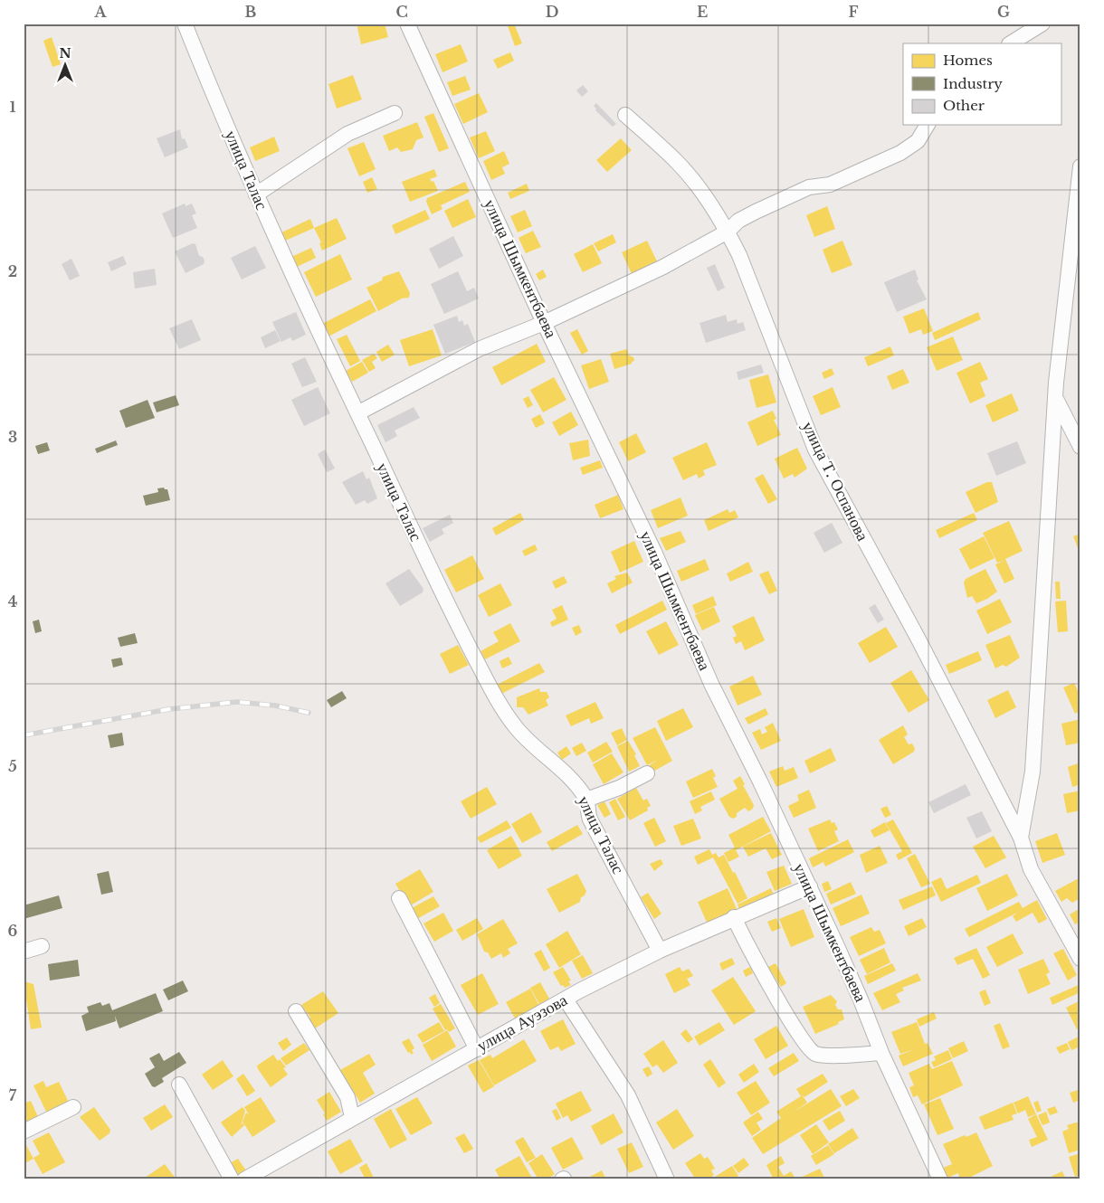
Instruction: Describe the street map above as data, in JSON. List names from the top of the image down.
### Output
{
  "streets": {
    "street": [
      "улица Талас",
      "улица Шымкентбаева",
      "улица Т. Оспанова",
      "улица Ауэзова"
    ]
  },
  "crossings": [
    ["улица Талас", "улица Ауэзова"],
    ["улица Шымкентбаева", "улица Ауэзова"]
  ],
  "legend": ["Homes", "Industry", "Other"],
  "north": "top",
  "grid": {
    "columns": [
      "A",
      "B",
      "C",
      "D",
      "E",
      "F",
      "G"
    ],
    "rows": [
      "1",
      "2",
      "3",
      "4",
      "5",
      "6",
      "7"
    ]
  }
}
